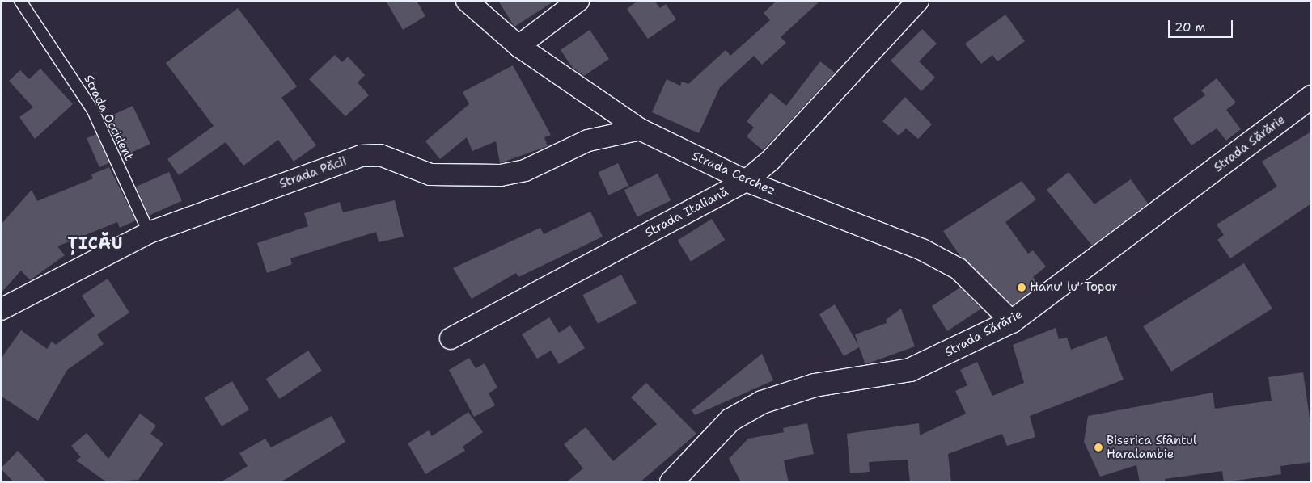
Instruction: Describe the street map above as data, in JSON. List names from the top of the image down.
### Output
{
  "streets": {
    "street": [
      "Strada Sărărie",
      "Strada Păcii",
      "Strada Cerchez",
      "Strada Italiană"
    ],
    "lane": ["Strada Occident"]
  },
  "crossings": [
    ["Strada Occident", "Strada Păcii"],
    ["Strada Sărărie", "Strada Cerchez"],
    ["Strada Păcii", "Strada Cerchez"],
    ["Strada Cerchez", "Strada Italiană"]
  ],
  "districts": ["ȚICĂU"],
  "places": ["Hanu' lu' Topor", "Biserica Sfântul Haralambie"],
  "scale_bar": "20 m"
}
